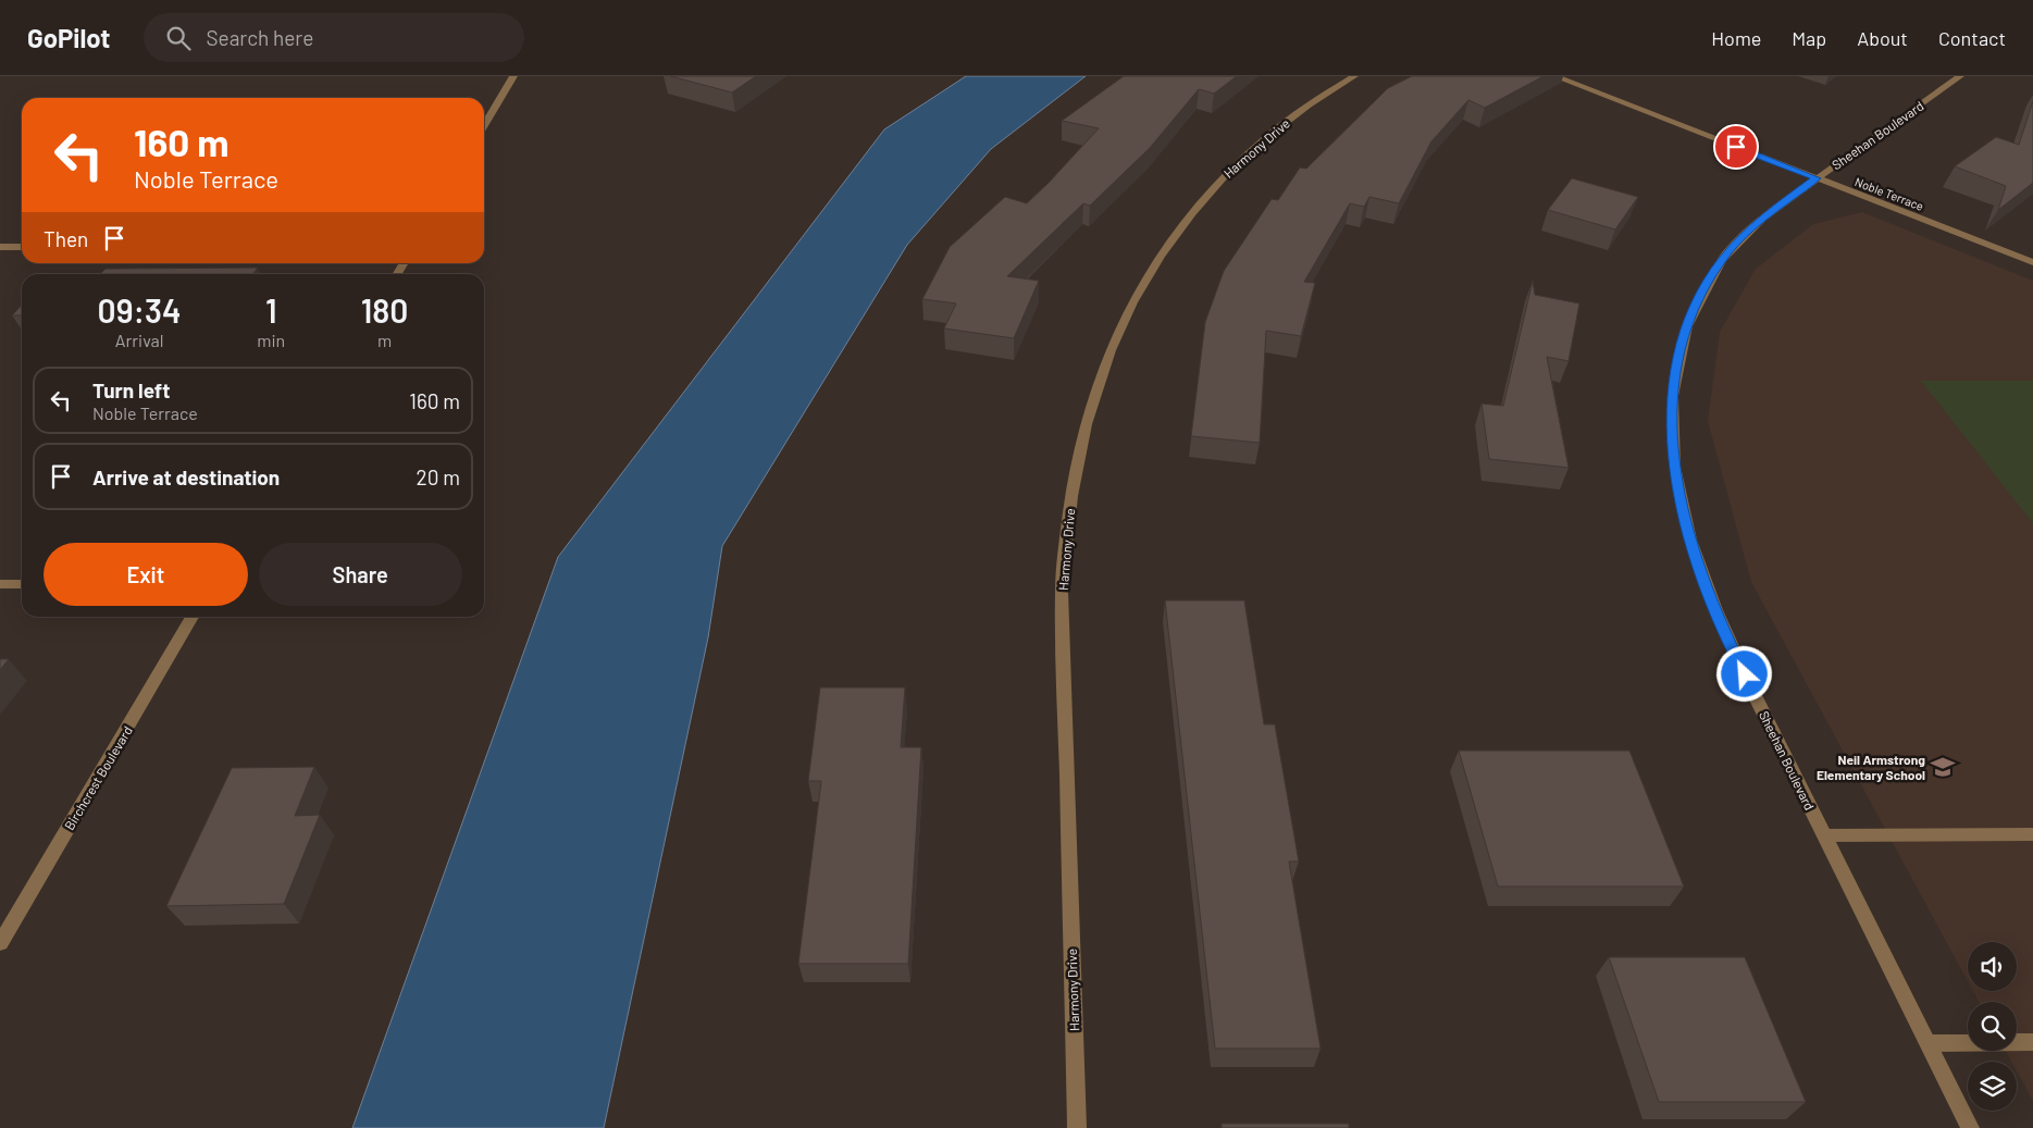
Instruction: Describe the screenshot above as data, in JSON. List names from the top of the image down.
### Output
{
  "streets": {
    "street": [
      "Sheehan Boulevard",
      "Harmony Drive",
      "Noble Terrace",
      "Birchcrest Boulevard"
    ]
  },
  "crossings": [
    ["Sheehan Boulevard", "Noble Terrace"]
  ],
  "places": {
    "school or university": ["Neil Armstrong Elementary School"]
  },
  "page": {
    "header": "GoPilot",
    "search": "Search here",
    "nav": [
      "Home",
      "Map",
      "About",
      "Contact"
    ],
    "turn": ["160 m", "Noble Terrace"],
    "then": "Then",
    "eta": [
      "09:34",
      "Arrival",
      "1",
      "min",
      "180",
      "m"
    ],
    "list": [
      {
        "name": "Turn left",
        "note": "Noble Terrace",
        "value": "160 m"
      },
      {
        "name": "Arrive at destination",
        "value": "20 m"
      }
    ],
    "buttons": ["Exit", "Share"]
  }
}
